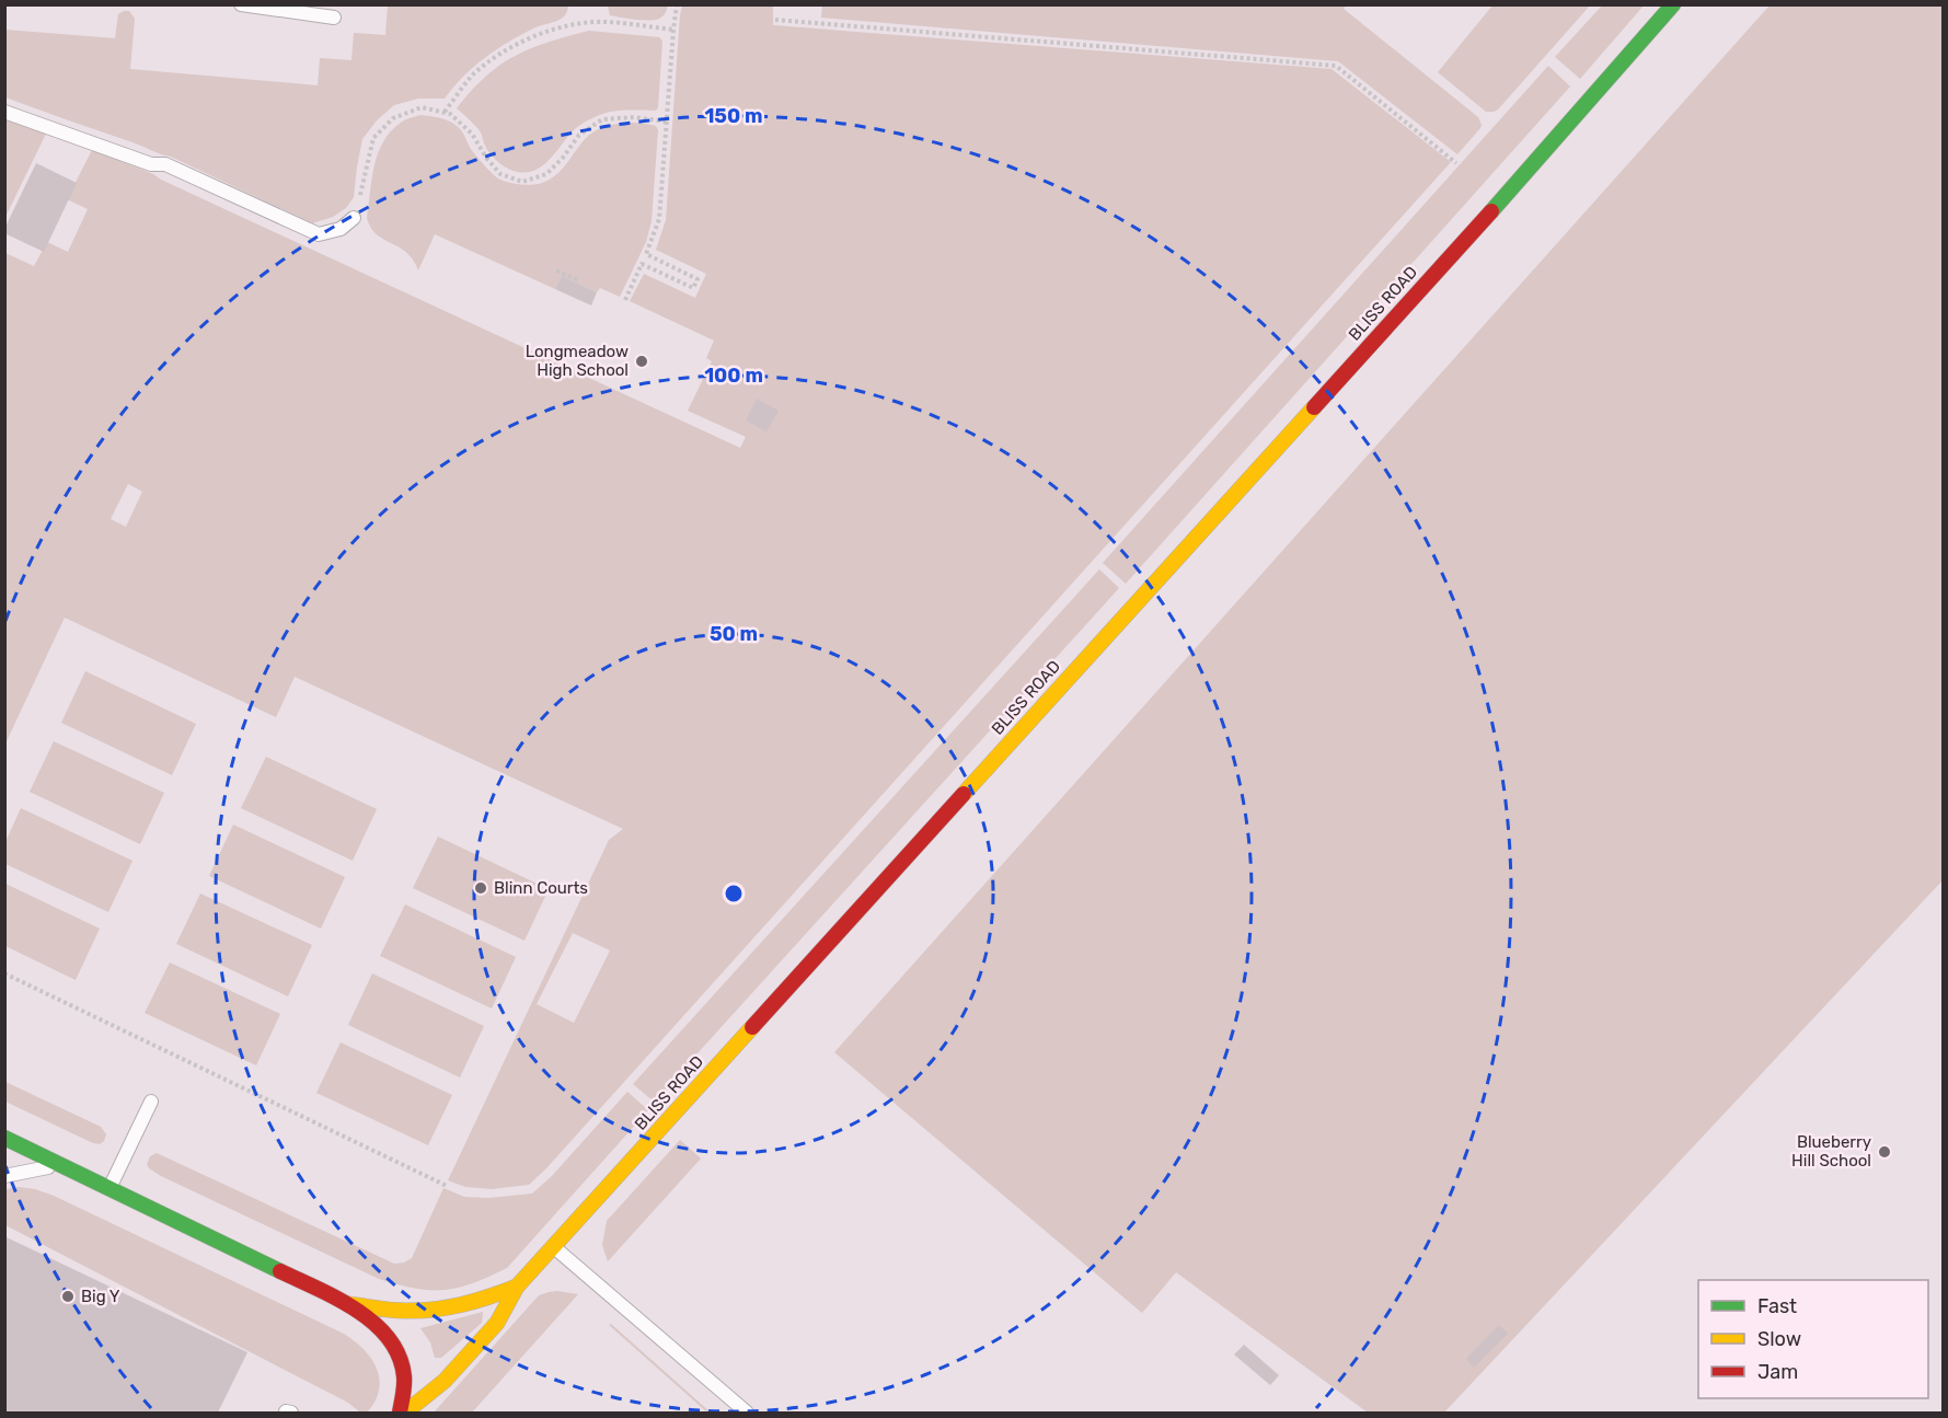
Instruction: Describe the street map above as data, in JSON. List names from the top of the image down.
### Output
{
  "streets": {
    "main road": ["BLISS ROAD"]
  },
  "places": [
    "Longmeadow High School",
    "Blinn Courts",
    "Blueberry Hill School",
    "Big Y"
  ],
  "legend": ["Fast", "Slow", "Jam"],
  "rings": ["150 m", "100 m", "50 m"]
}
